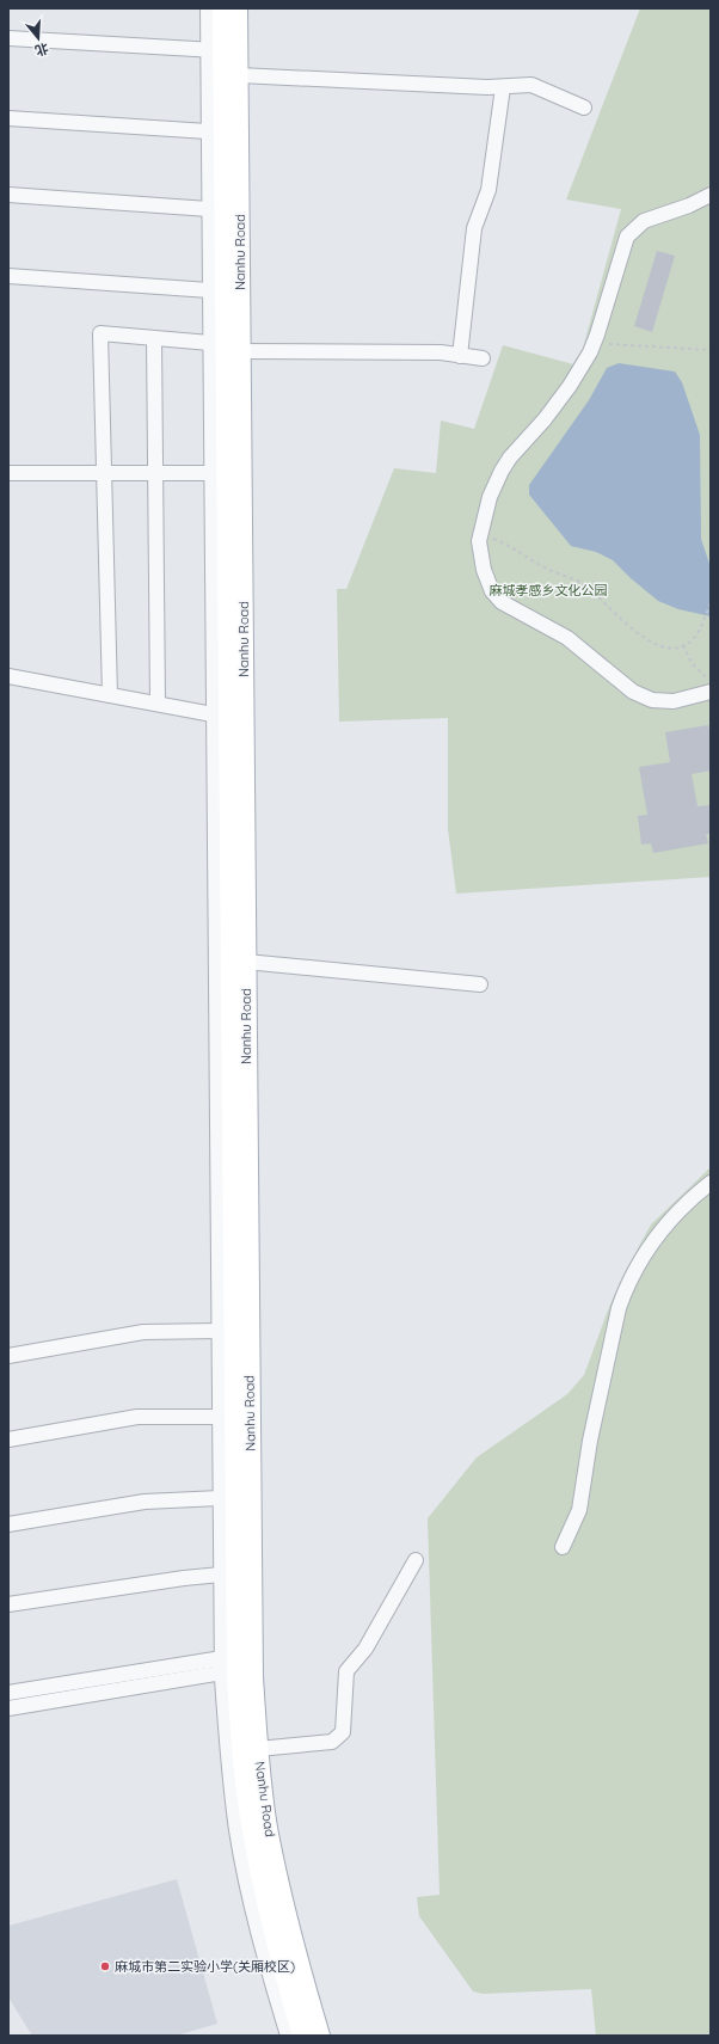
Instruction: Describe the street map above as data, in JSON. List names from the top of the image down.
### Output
{
  "streets": {
    "main road": ["Nanhu Road"]
  },
  "parks": ["麻城孝感乡文化公园"],
  "places": ["麻城市第二实验小学(关厢校区)"],
  "north": "bottom"
}
